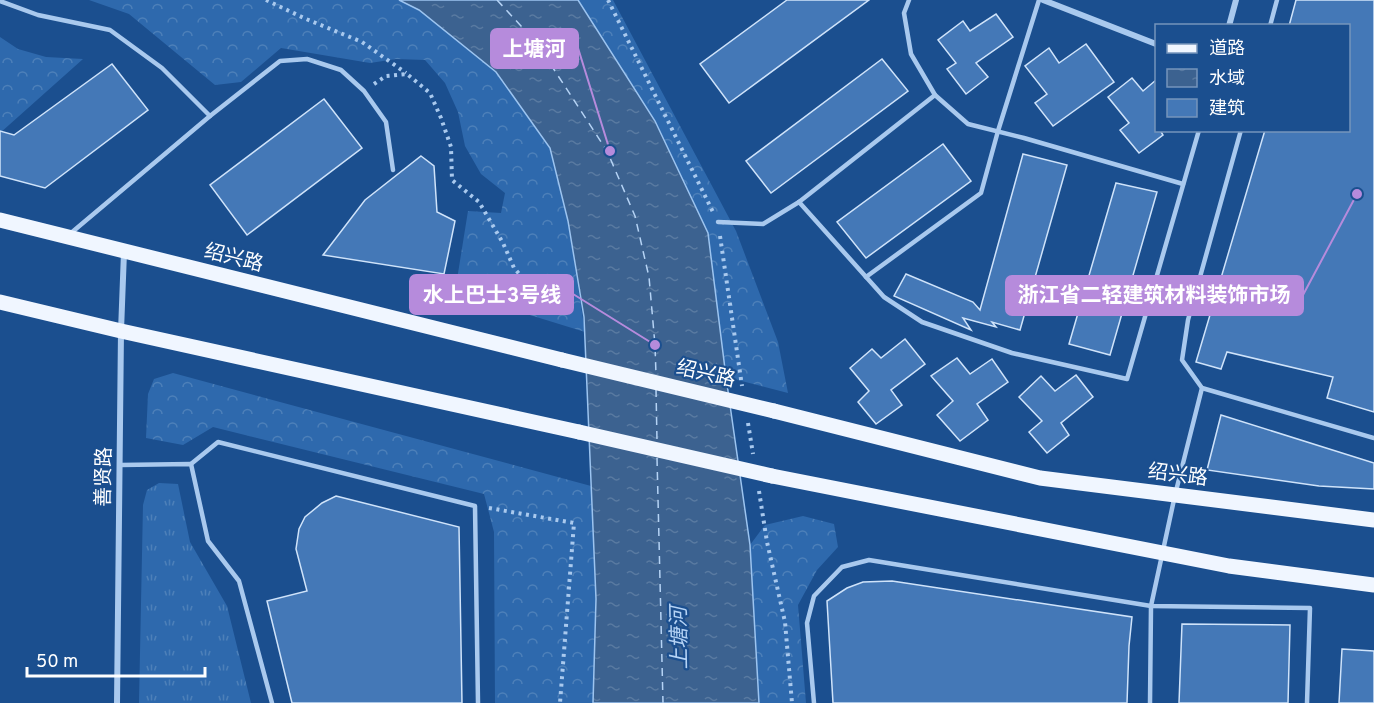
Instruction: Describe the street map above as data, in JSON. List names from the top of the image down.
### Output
{
  "streets": {
    "main road": ["绍兴路"],
    "street": ["善贤路"]
  },
  "crossings": [
    ["绍兴路", "善贤路"]
  ],
  "water": ["上塘河"],
  "places": ["上塘河", "浙江省二轻建筑材料装饰市场", "水上巴士3号线"],
  "legend": ["道路", "水域", "建筑"],
  "scale_bar": "50 m"
}
